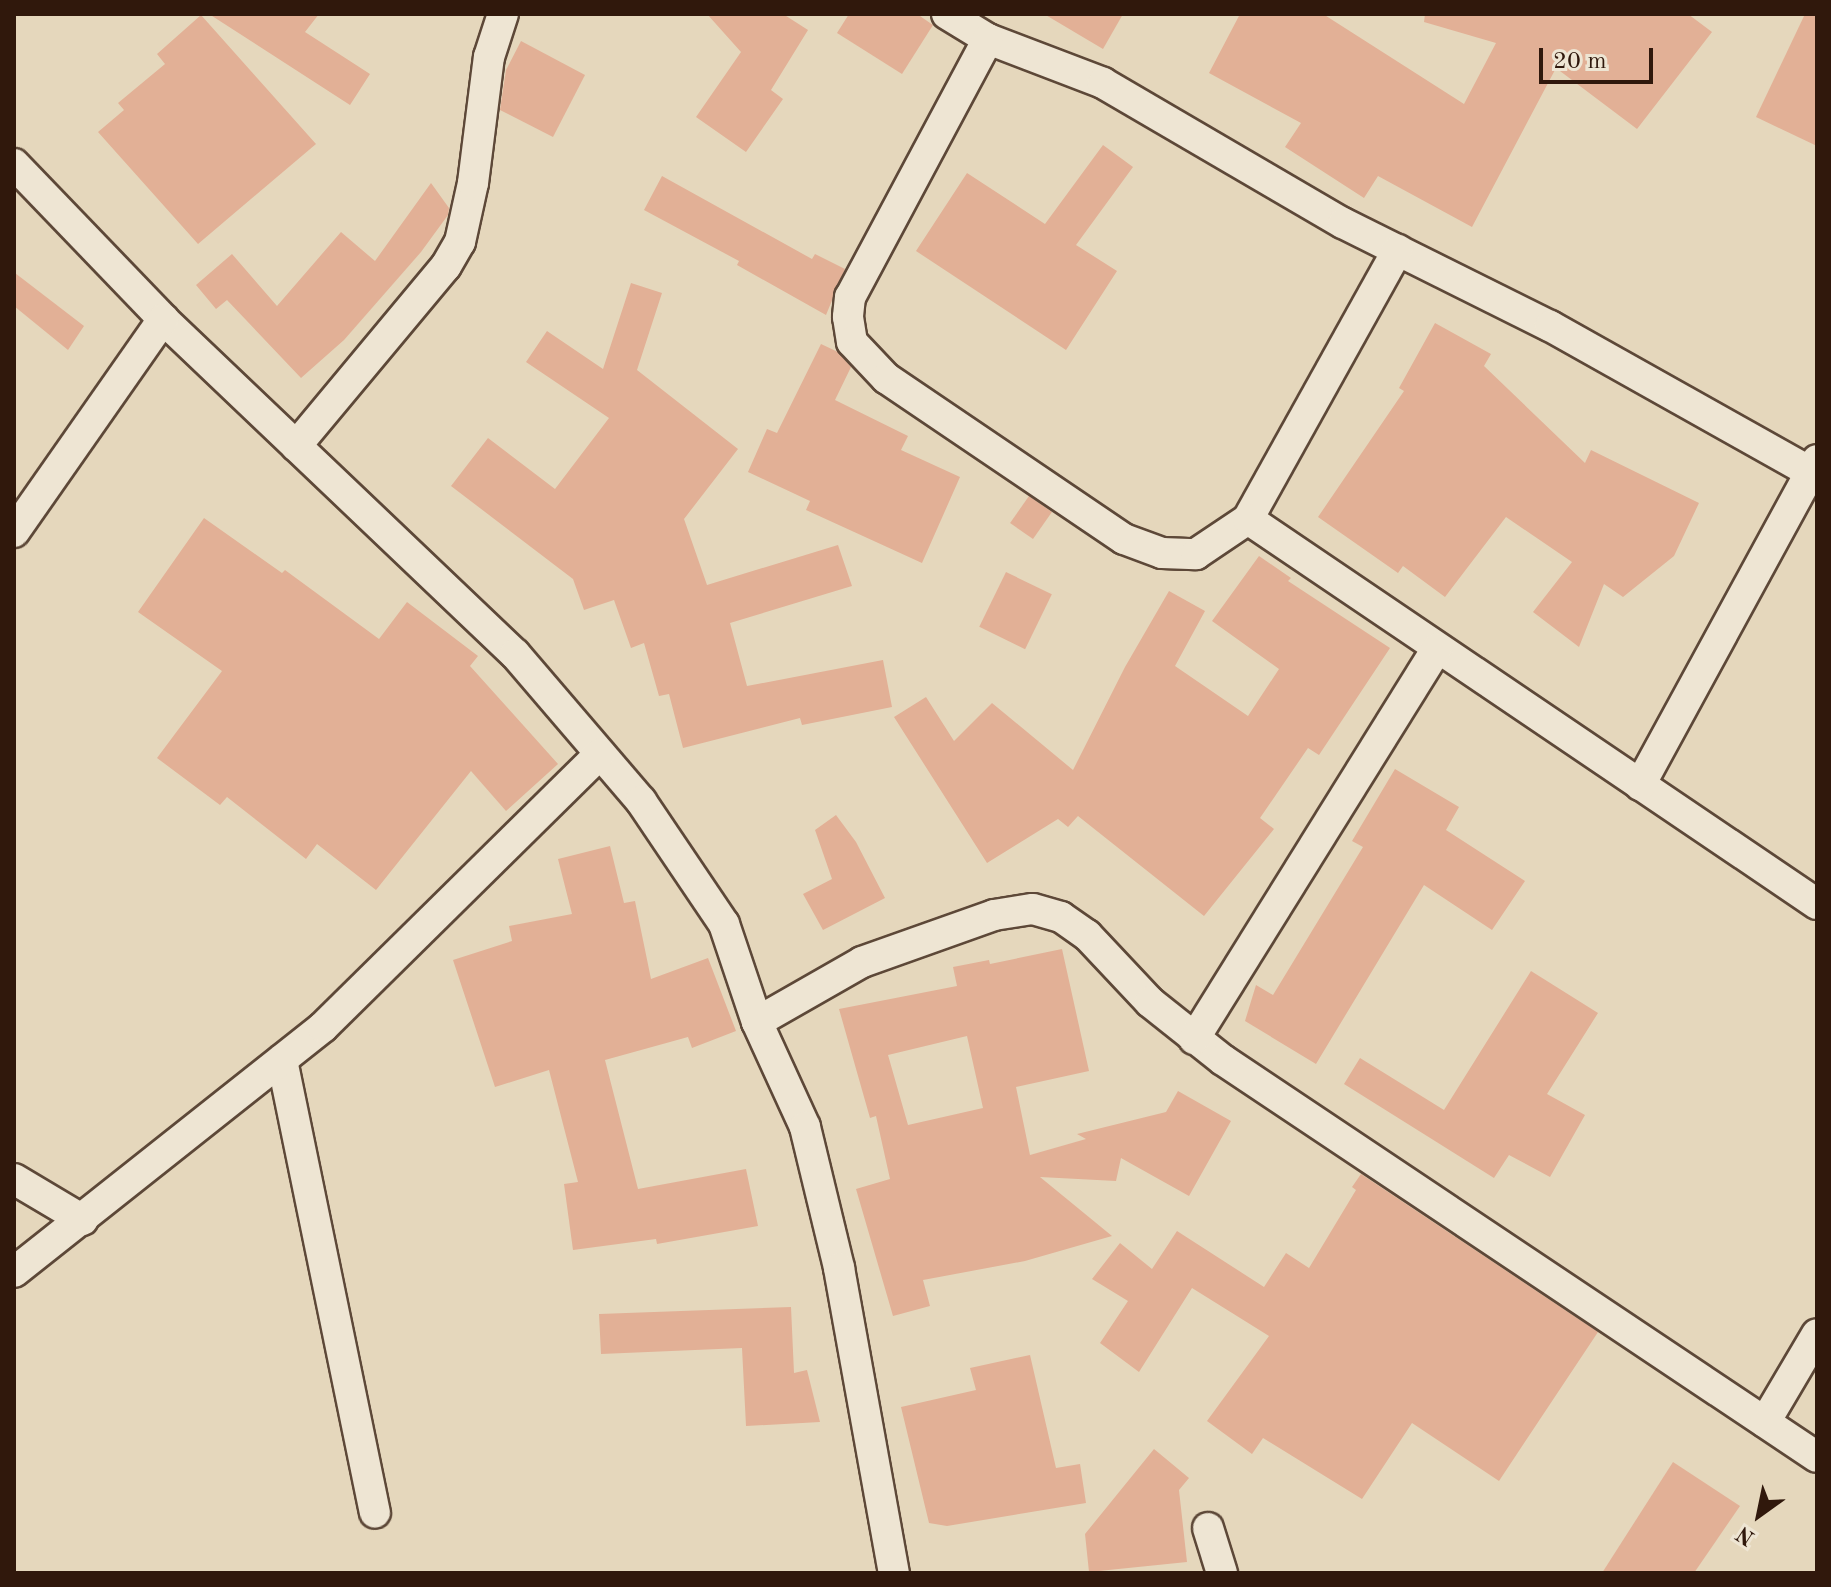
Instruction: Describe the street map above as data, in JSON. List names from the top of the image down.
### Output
{
  "scale_bar": "20 m",
  "north": "bottom left"
}
